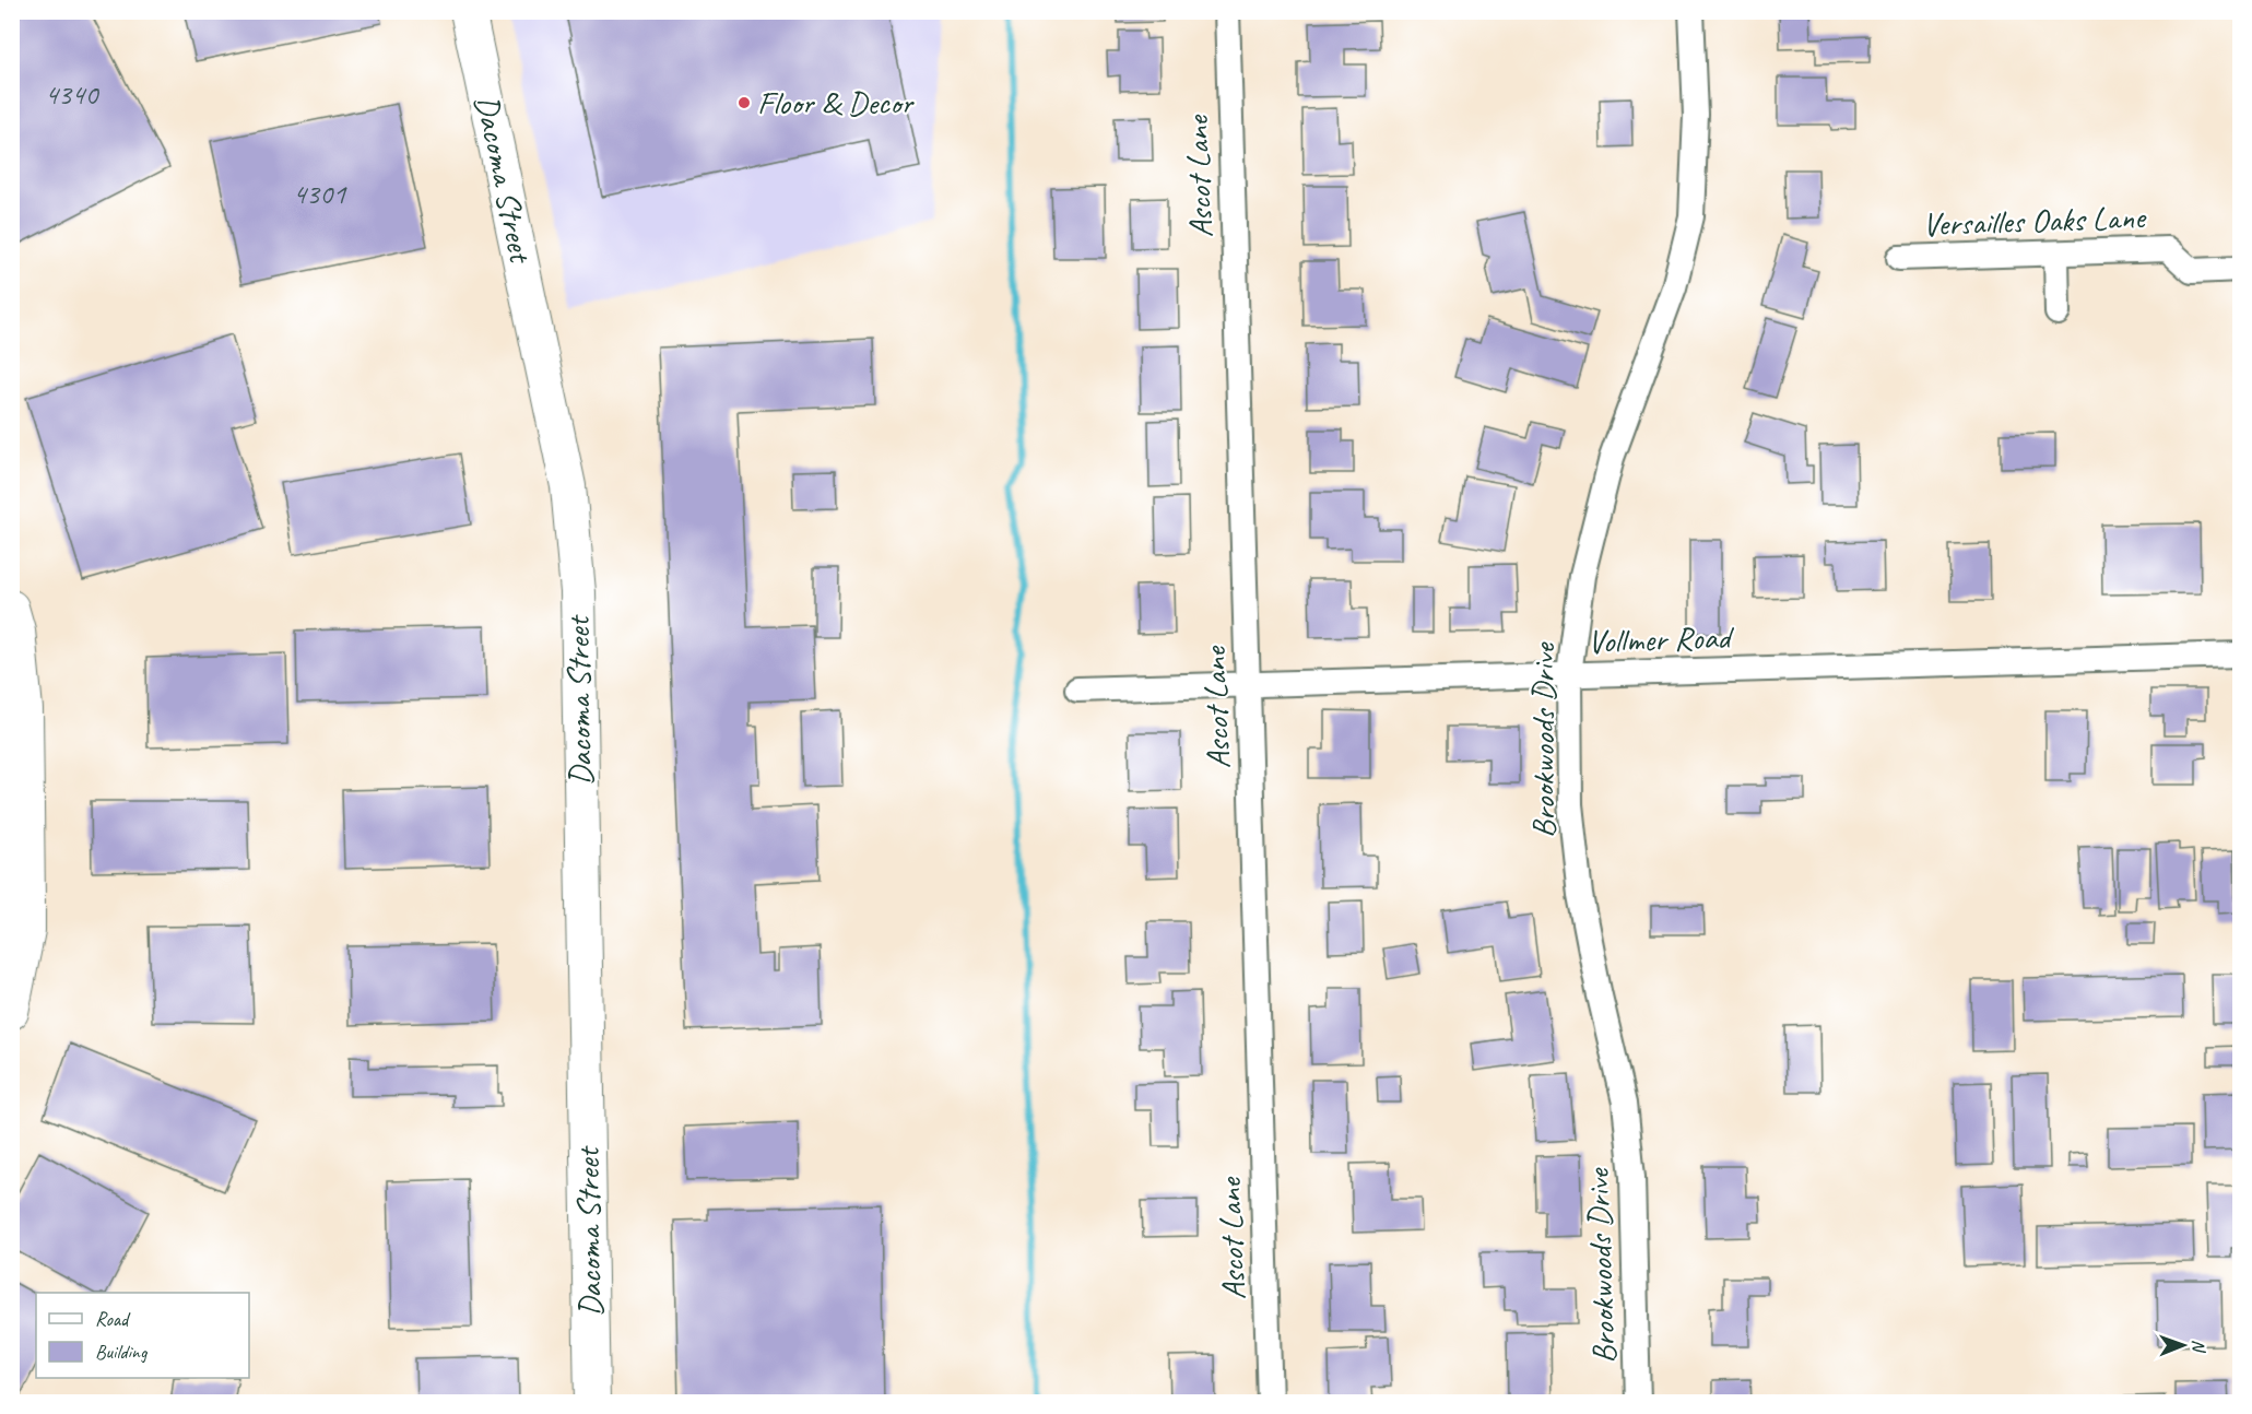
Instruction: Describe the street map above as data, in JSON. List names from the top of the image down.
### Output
{
  "streets": {
    "main road": ["Dacoma Street"],
    "street": [
      "Ascot Lane",
      "Versailles Oaks Lane",
      "Vollmer Road",
      "Brookwoods Drive"
    ]
  },
  "crossings": [
    ["Ascot Lane", "Vollmer Road"],
    ["Vollmer Road", "Brookwoods Drive"]
  ],
  "places": ["Floor & Decor"],
  "house_numbers": ["4340", "4301"],
  "legend": ["Road", "Building"],
  "north": "right"
}
